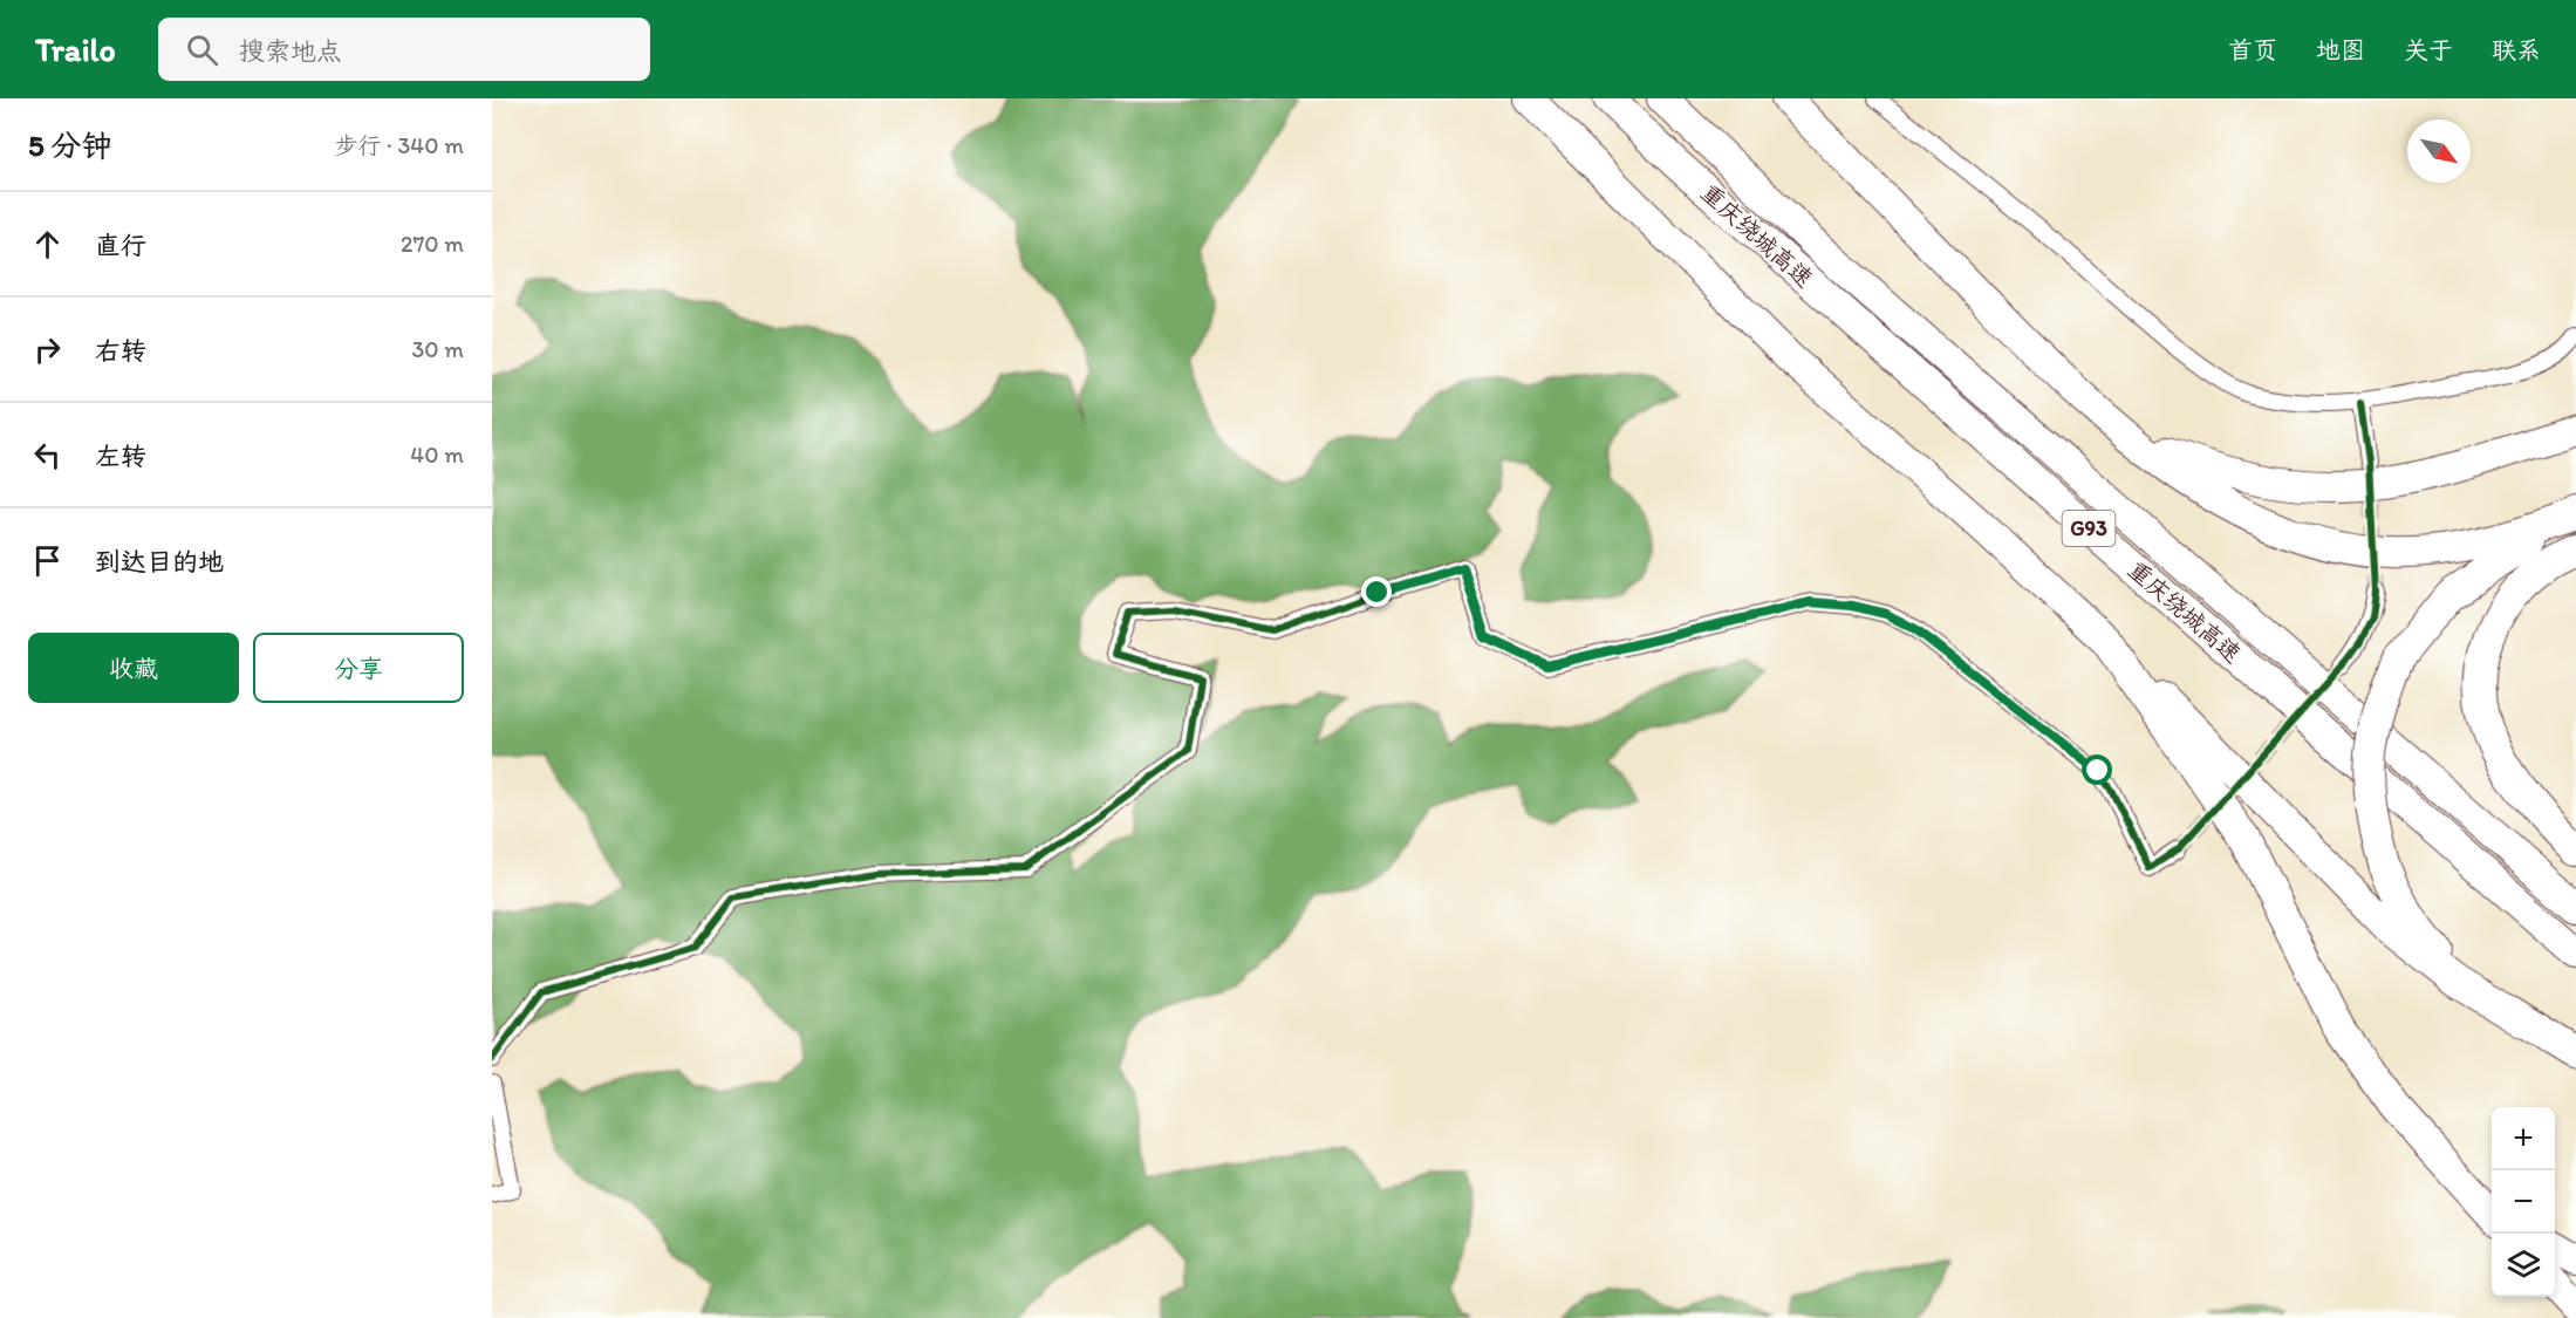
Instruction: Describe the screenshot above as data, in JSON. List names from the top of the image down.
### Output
{
  "streets": {
    "highway": ["重庆绕城高速", "G93"]
  },
  "north": "bottom right",
  "page": {
    "header": "Trailo",
    "search": "搜索地点",
    "nav": [
      "首页",
      "地图",
      "关于",
      "联系"
    ],
    "heading": ["5 分钟", "步行 · 340 m"],
    "list": [
      ["直行", "270 m"],
      ["右转", "30 m"],
      ["左转", "40 m"],
      "到达目的地"
    ],
    "buttons": ["收藏", "分享"],
    "map_buttons": ["+", "−"]
  }
}
